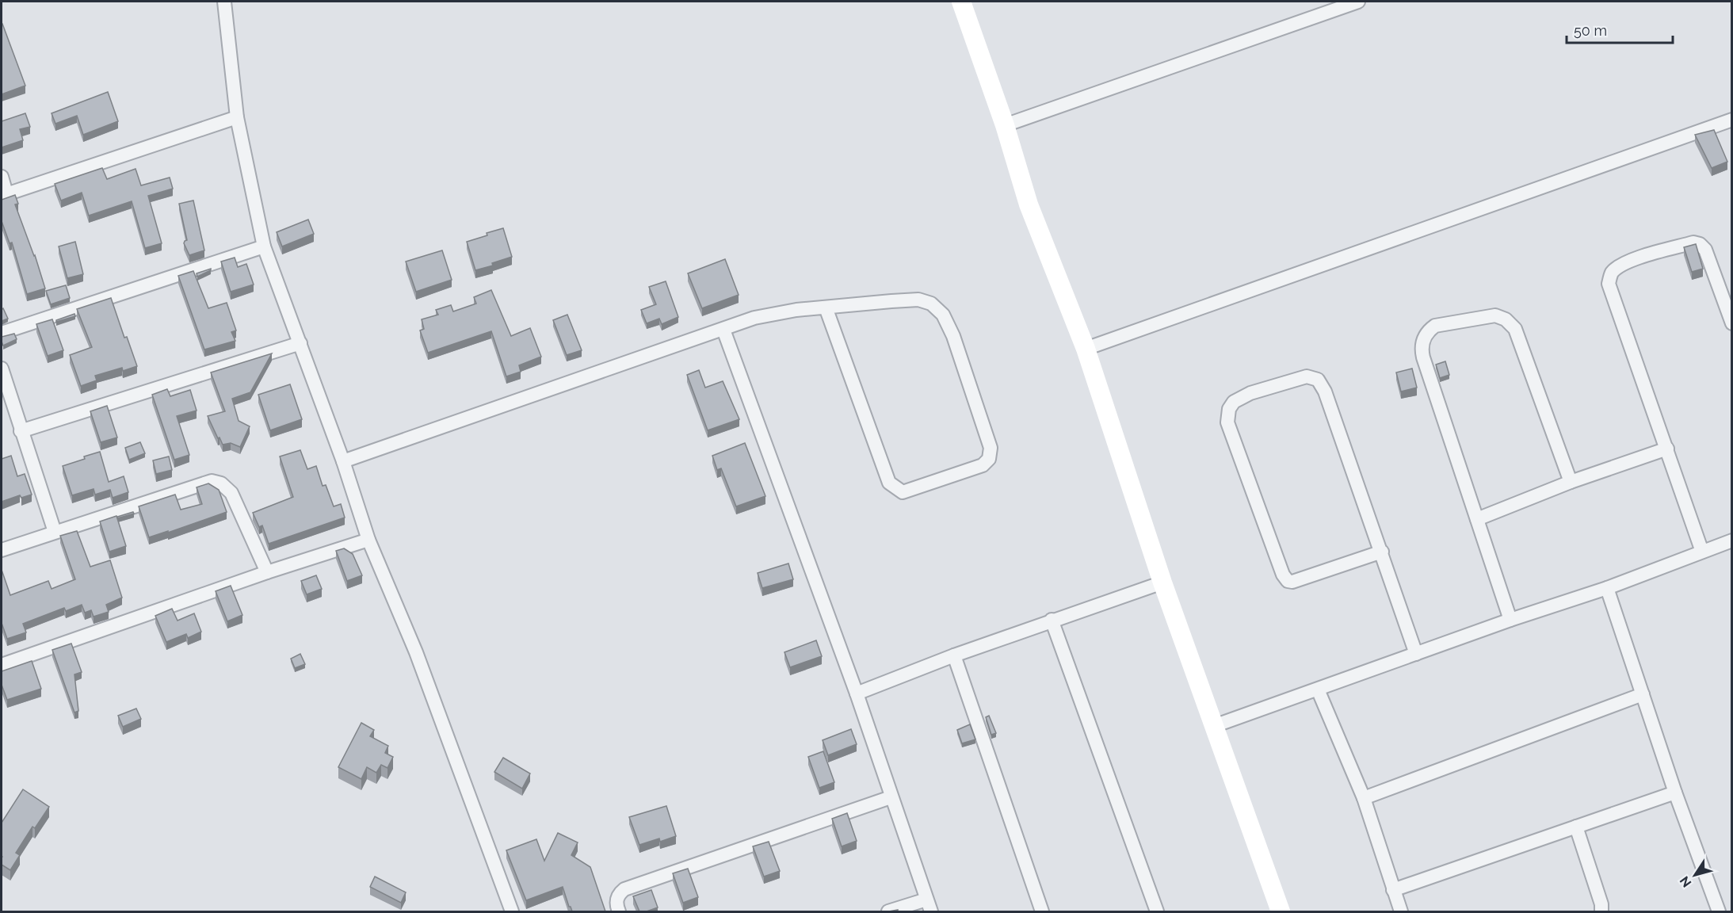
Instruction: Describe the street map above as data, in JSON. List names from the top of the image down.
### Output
{
  "scale_bar": "50 m",
  "north": "bottom left"
}
